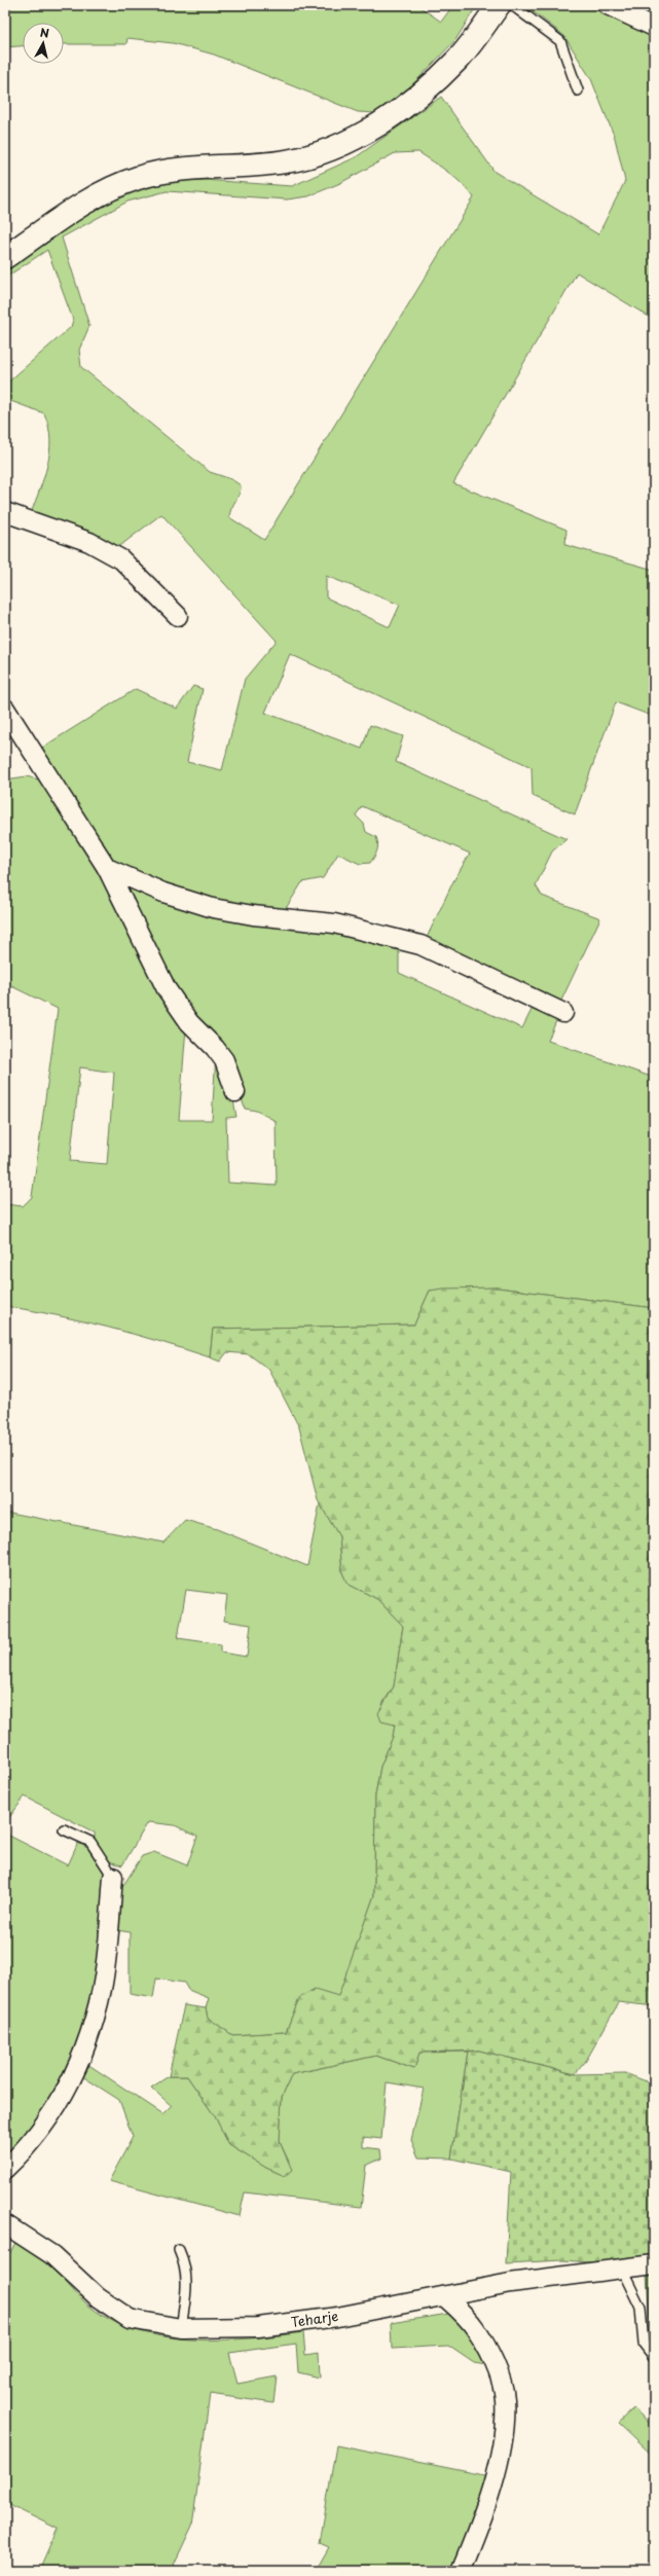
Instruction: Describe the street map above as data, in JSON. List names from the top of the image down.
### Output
{
  "streets": {
    "street": ["Teharje"]
  },
  "north": "top"
}
